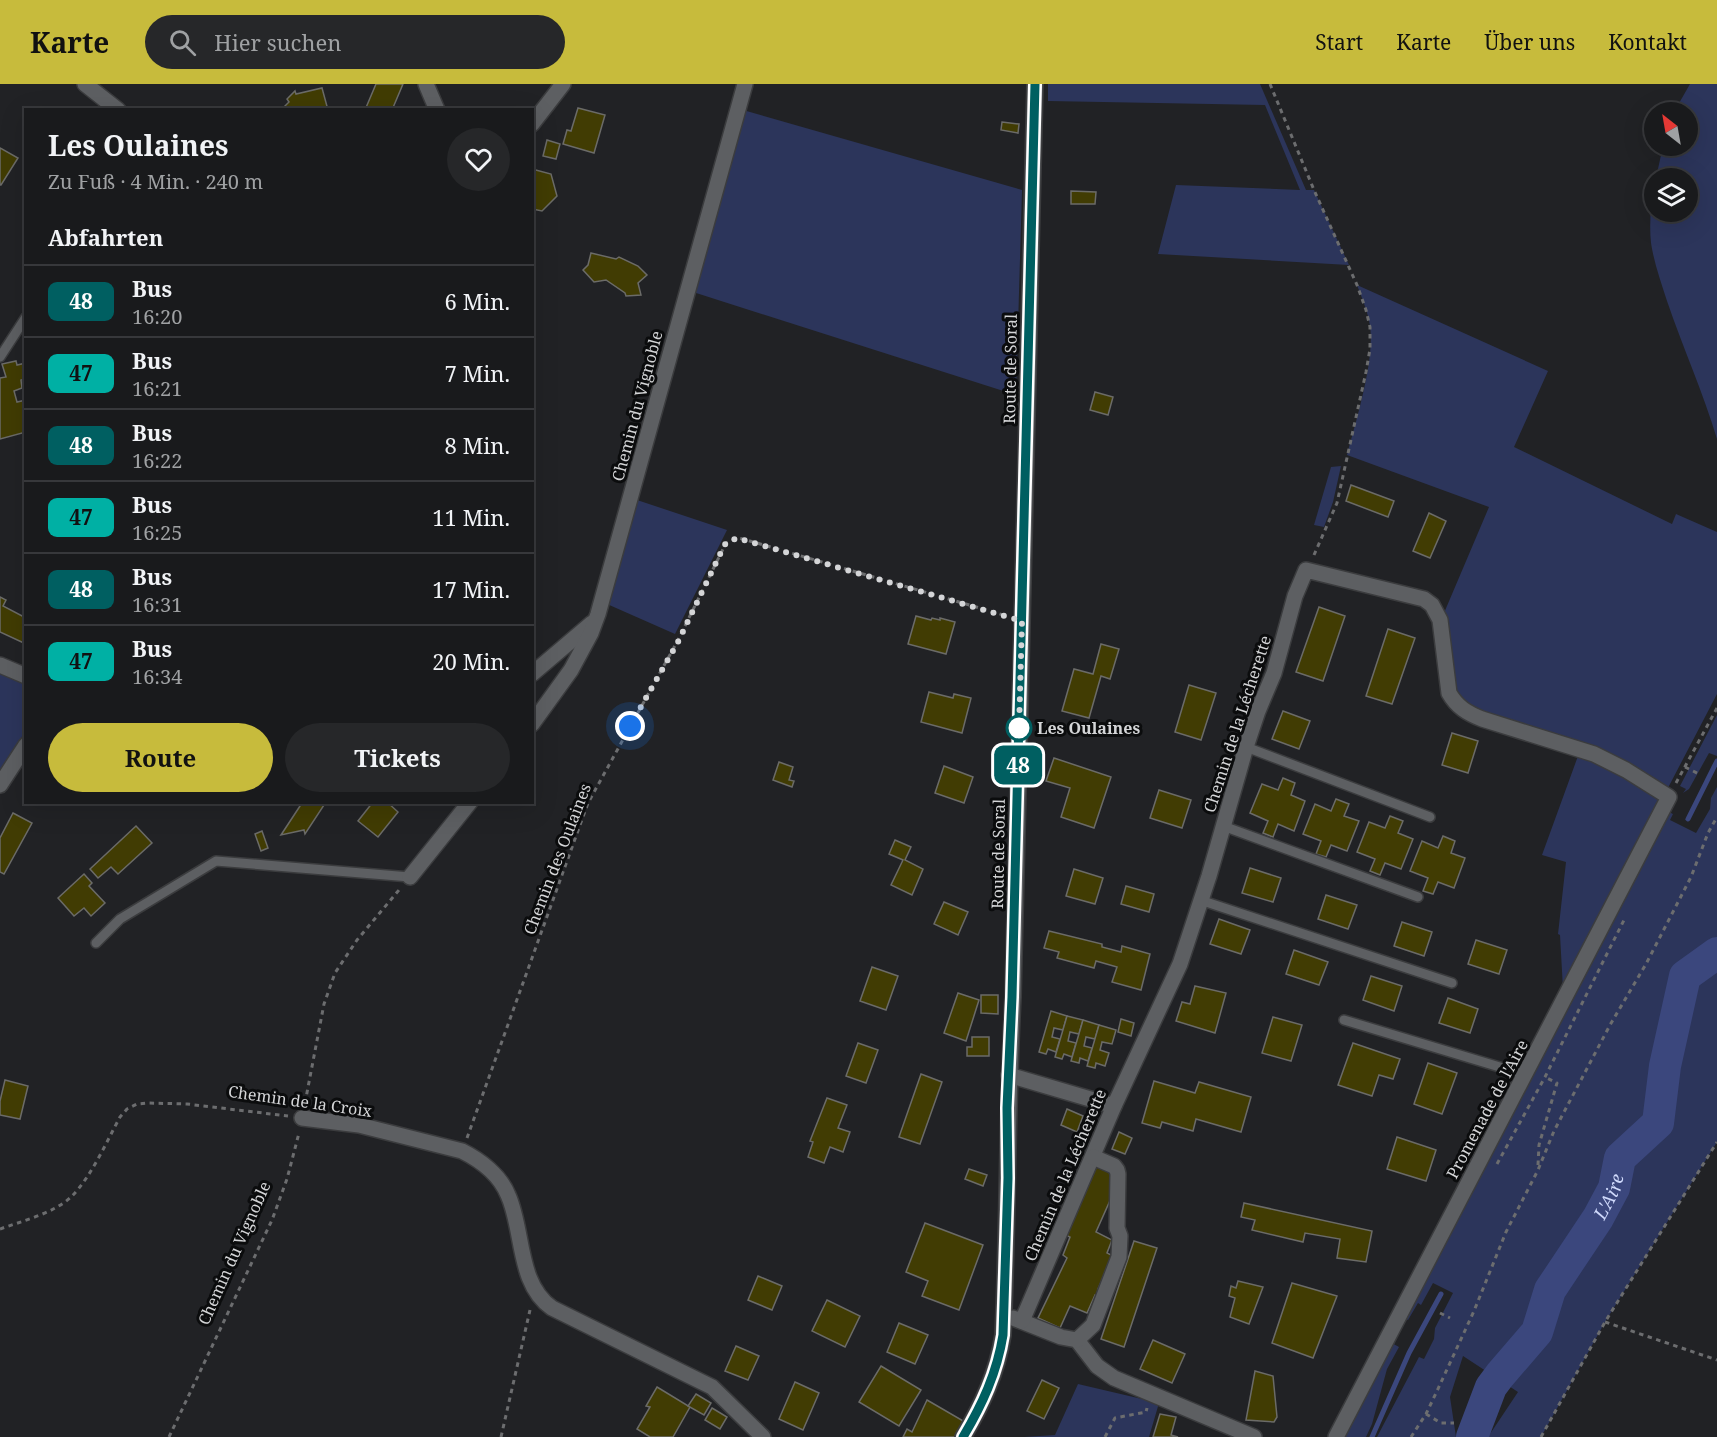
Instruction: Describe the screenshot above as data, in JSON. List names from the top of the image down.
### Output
{
  "streets": {
    "street": [
      "Route de Soral",
      "Chemin du Vignoble",
      "Chemin de la Lécherette",
      "Chemin de la Croix",
      "Promenade de l'Aire"
    ],
    "path": ["Chemin des Oulaines"]
  },
  "crossings": [
    ["Route de Soral", "Chemin des Oulaines"],
    ["Chemin du Vignoble", "Chemin de la Croix"],
    ["Chemin des Oulaines", "Chemin de la Croix"]
  ],
  "water": ["L'Aire"],
  "places": ["Les Oulaines"],
  "lines": ["bus line 48"],
  "north": "top left",
  "page": {
    "header": "Karte",
    "search": "Hier suchen",
    "nav": [
      "Start",
      "Karte",
      "Über uns",
      "Kontakt"
    ],
    "on_map": "48",
    "heading": [
      ["Les Oulaines", "Zu Fuß · 4 Min. · 240 m"],
      "Abfahrten"
    ],
    "list": [
      {
        "mark": "48",
        "name": "Bus",
        "note": "16:20",
        "value": "6 Min."
      },
      {
        "mark": "47",
        "name": "Bus",
        "note": "16:21",
        "value": "7 Min."
      },
      {
        "mark": "48",
        "name": "Bus",
        "note": "16:22",
        "value": "8 Min."
      },
      {
        "mark": "47",
        "name": "Bus",
        "note": "16:25",
        "value": "11 Min."
      },
      {
        "mark": "48",
        "name": "Bus",
        "note": "16:31",
        "value": "17 Min."
      },
      {
        "mark": "47",
        "name": "Bus",
        "note": "16:34",
        "value": "20 Min."
      }
    ],
    "buttons": ["Route", "Tickets"]
  }
}
